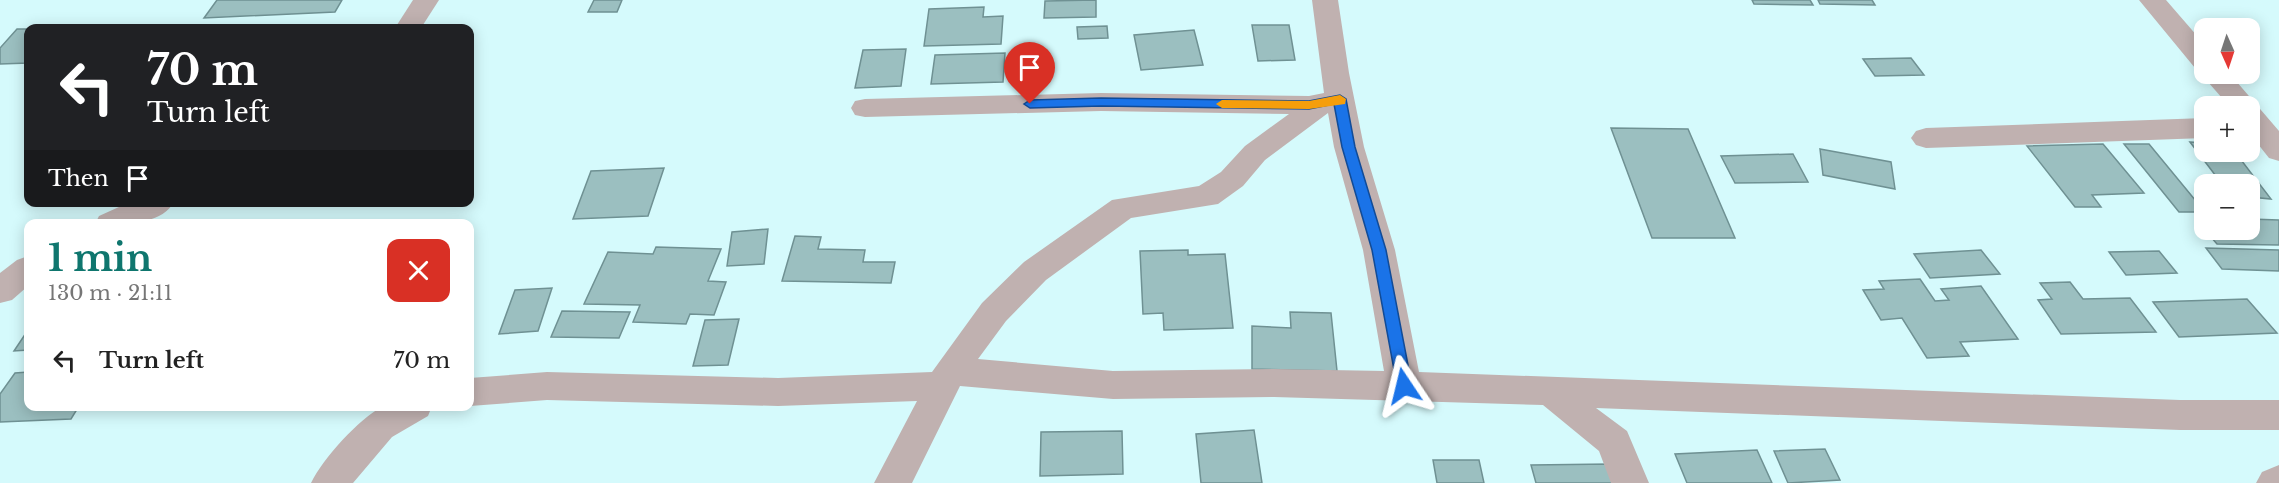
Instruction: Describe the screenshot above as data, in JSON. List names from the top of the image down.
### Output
{
  "north": "bottom",
  "page": {
    "map_buttons": ["+", "−"],
    "turn": ["70 m", "Turn left"],
    "then": "Then",
    "heading": ["1 min", "130 m · 21:11"],
    "list": [
      {
        "name": "Turn left",
        "value": "70 m"
      }
    ]
  }
}
